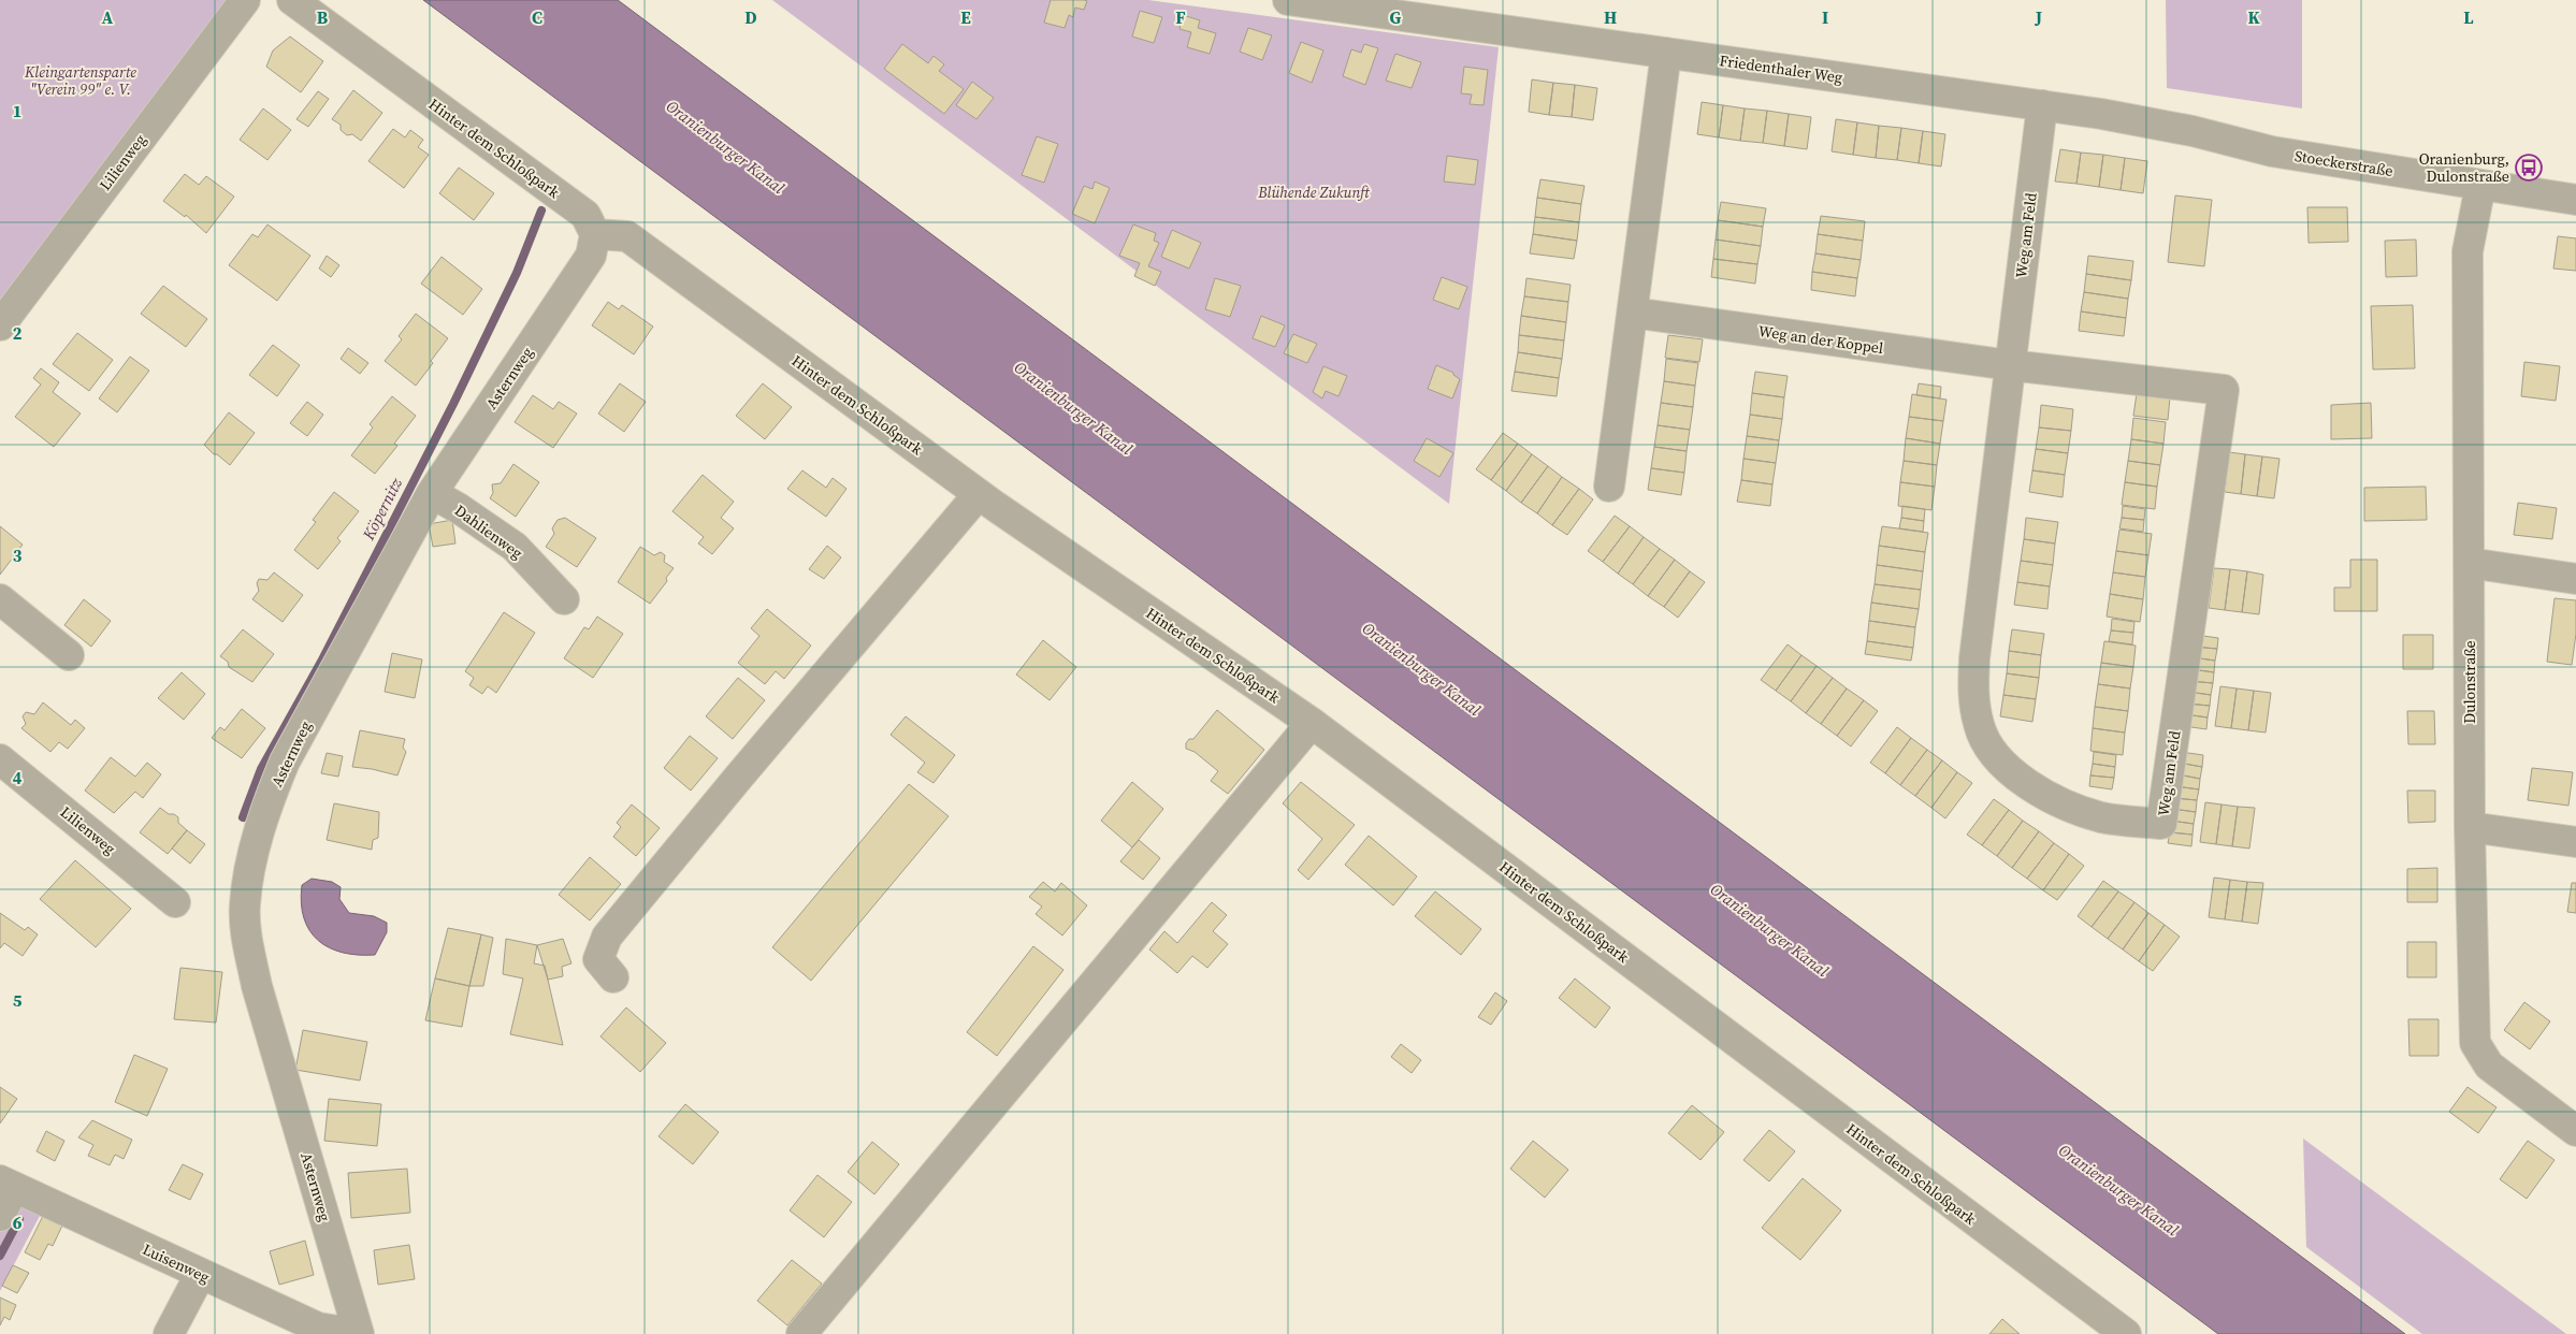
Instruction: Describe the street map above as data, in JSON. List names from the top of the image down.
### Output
{
  "streets": {
    "street": [
      "Friedenthaler Weg",
      "Hinter dem Schloßpark",
      "Lilienweg",
      "Stoeckerstraße",
      "Weg am Feld",
      "Weg an der Koppel",
      "Asternweg",
      "Dahlienweg",
      "Dulonstraße",
      "Luisenweg"
    ]
  },
  "crossings": [
    ["Friedenthaler Weg", "Stoeckerstraße"],
    ["Friedenthaler Weg", "Weg am Feld"],
    ["Hinter dem Schloßpark", "Asternweg"],
    ["Stoeckerstraße", "Dulonstraße"],
    ["Weg am Feld", "Weg an der Koppel"],
    ["Asternweg", "Dahlienweg"],
    ["Asternweg", "Luisenweg"]
  ],
  "water": ["Oranienburger Kanal", "Köpernitz"],
  "parks": ["Kleingartensparte \"Verein 99\" e. V.", "Blühende Zukunft"],
  "places": {
    "bus stop": ["Oranienburg, Dulonstraße"]
  },
  "grid": {
    "columns": [
      "A",
      "B",
      "C",
      "D",
      "E",
      "F",
      "G",
      "H",
      "I",
      "J",
      "K",
      "L"
    ],
    "rows": [
      "1",
      "2",
      "3",
      "4",
      "5",
      "6"
    ]
  }
}
